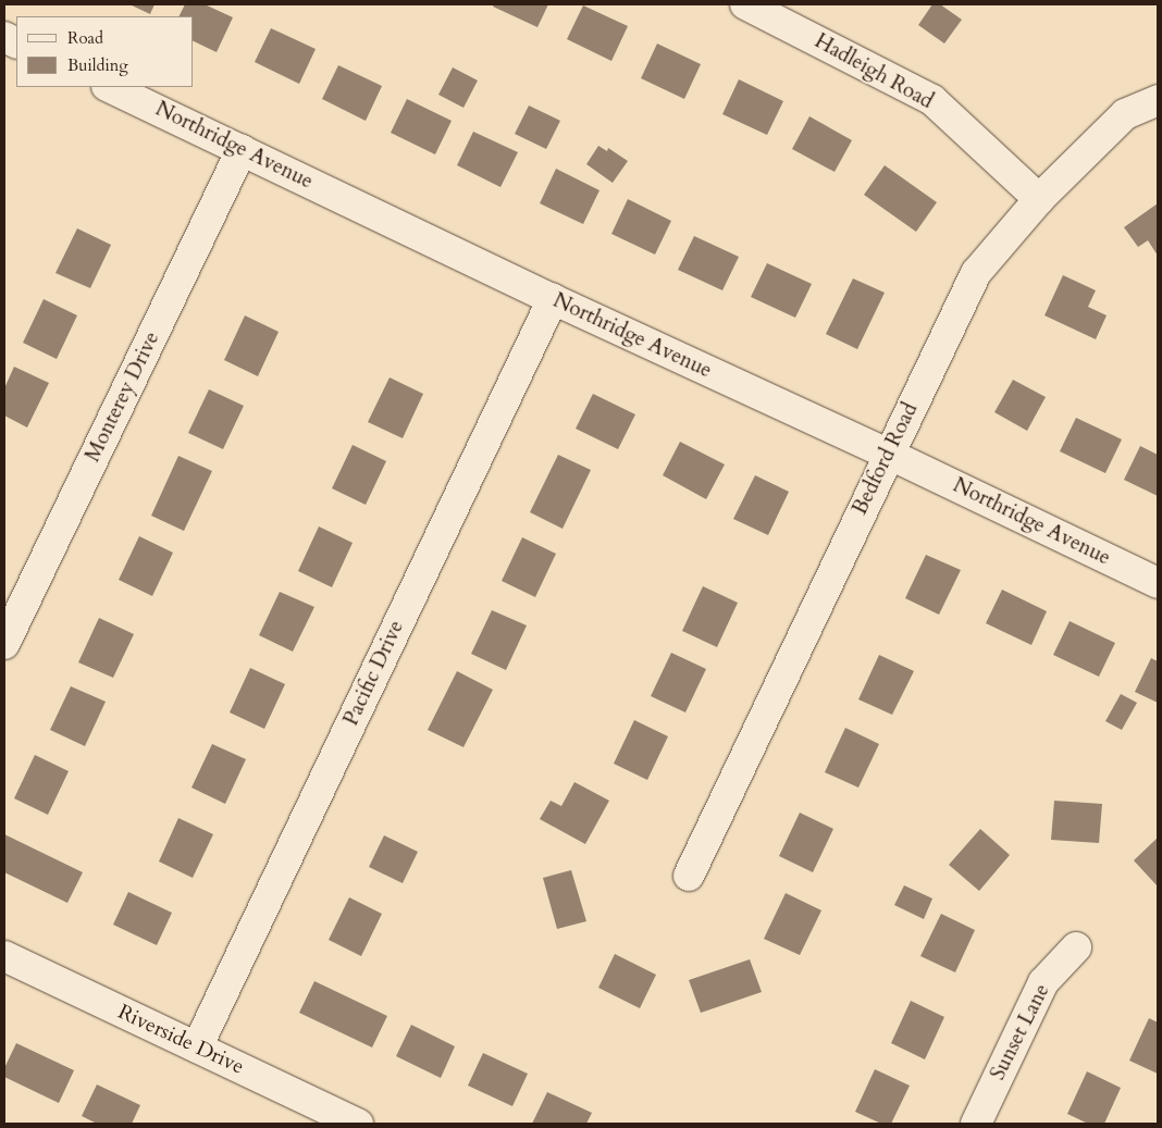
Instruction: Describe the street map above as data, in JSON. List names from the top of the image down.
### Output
{
  "streets": {
    "street": [
      "Hadleigh Road",
      "Northridge Avenue",
      "Monterey Drive",
      "Bedford Road",
      "Pacific Drive",
      "Sunset Lane",
      "Riverside Drive"
    ]
  },
  "crossings": [
    ["Hadleigh Road", "Bedford Road"],
    ["Northridge Avenue", "Monterey Drive"],
    ["Northridge Avenue", "Bedford Road"],
    ["Northridge Avenue", "Pacific Drive"],
    ["Pacific Drive", "Riverside Drive"]
  ],
  "legend": ["Road", "Building"]
}
